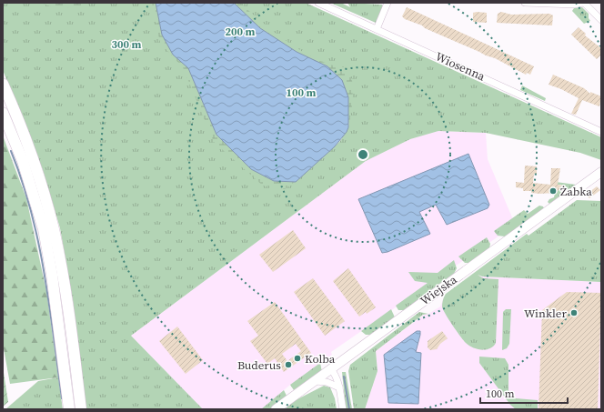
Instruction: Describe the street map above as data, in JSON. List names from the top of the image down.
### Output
{
  "streets": {
    "street": ["Wiosenna", "Wiejska"]
  },
  "places": [
    "Żabka",
    "Winkler",
    "Kolba",
    "Buderus"
  ],
  "scale_bar": "100 m",
  "rings": ["200 m", "300 m", "100 m"]
}
